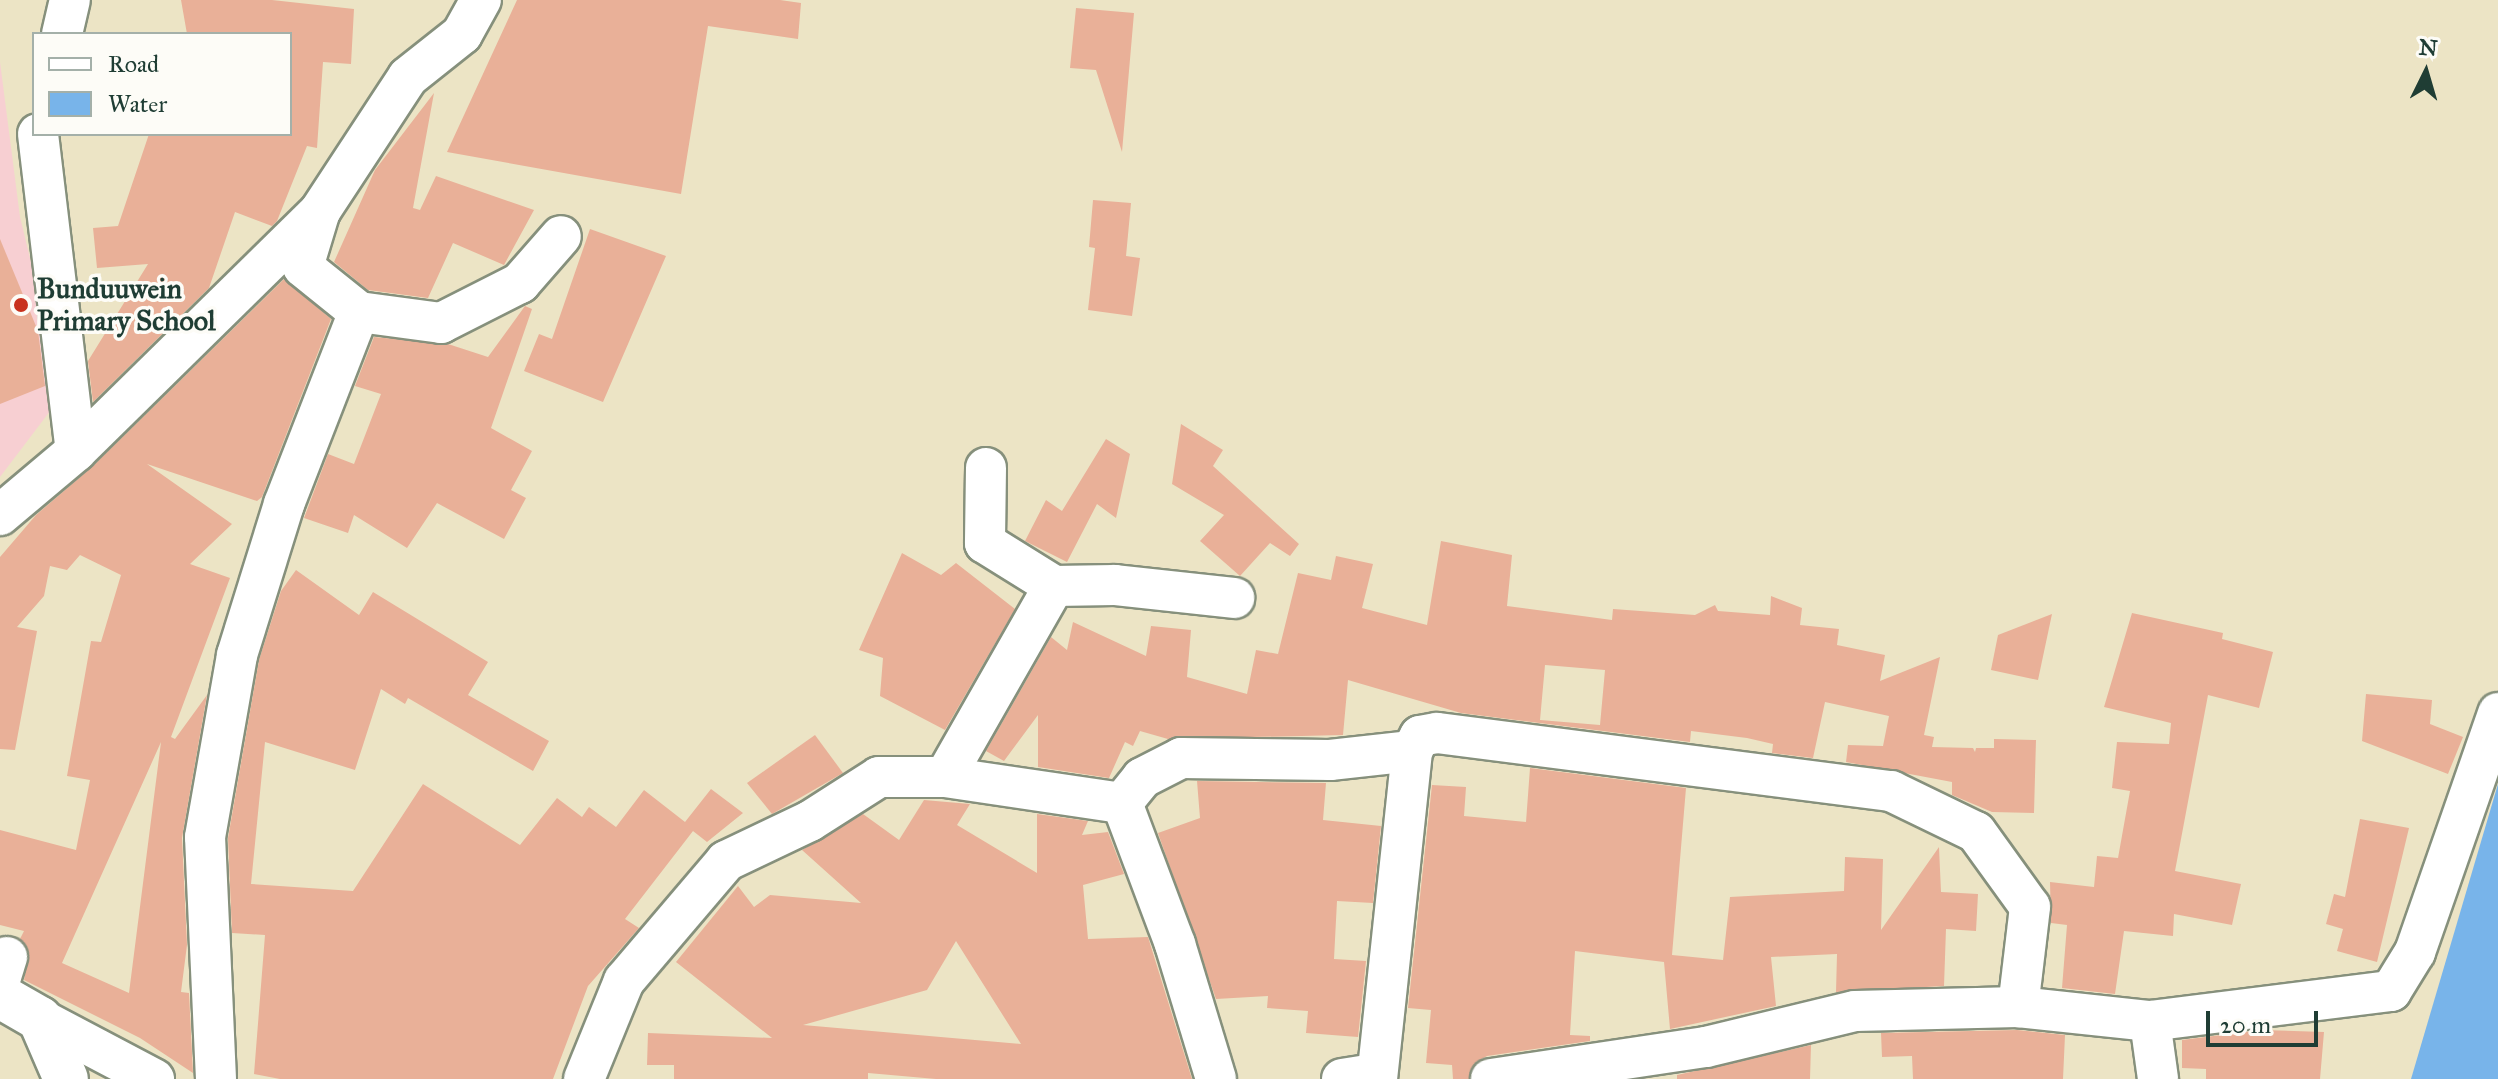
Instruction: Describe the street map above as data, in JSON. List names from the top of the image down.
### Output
{
  "places": ["Bunduuwein Primary School"],
  "legend": ["Road", "Water"],
  "scale_bar": "20 m",
  "north": "top"
}
